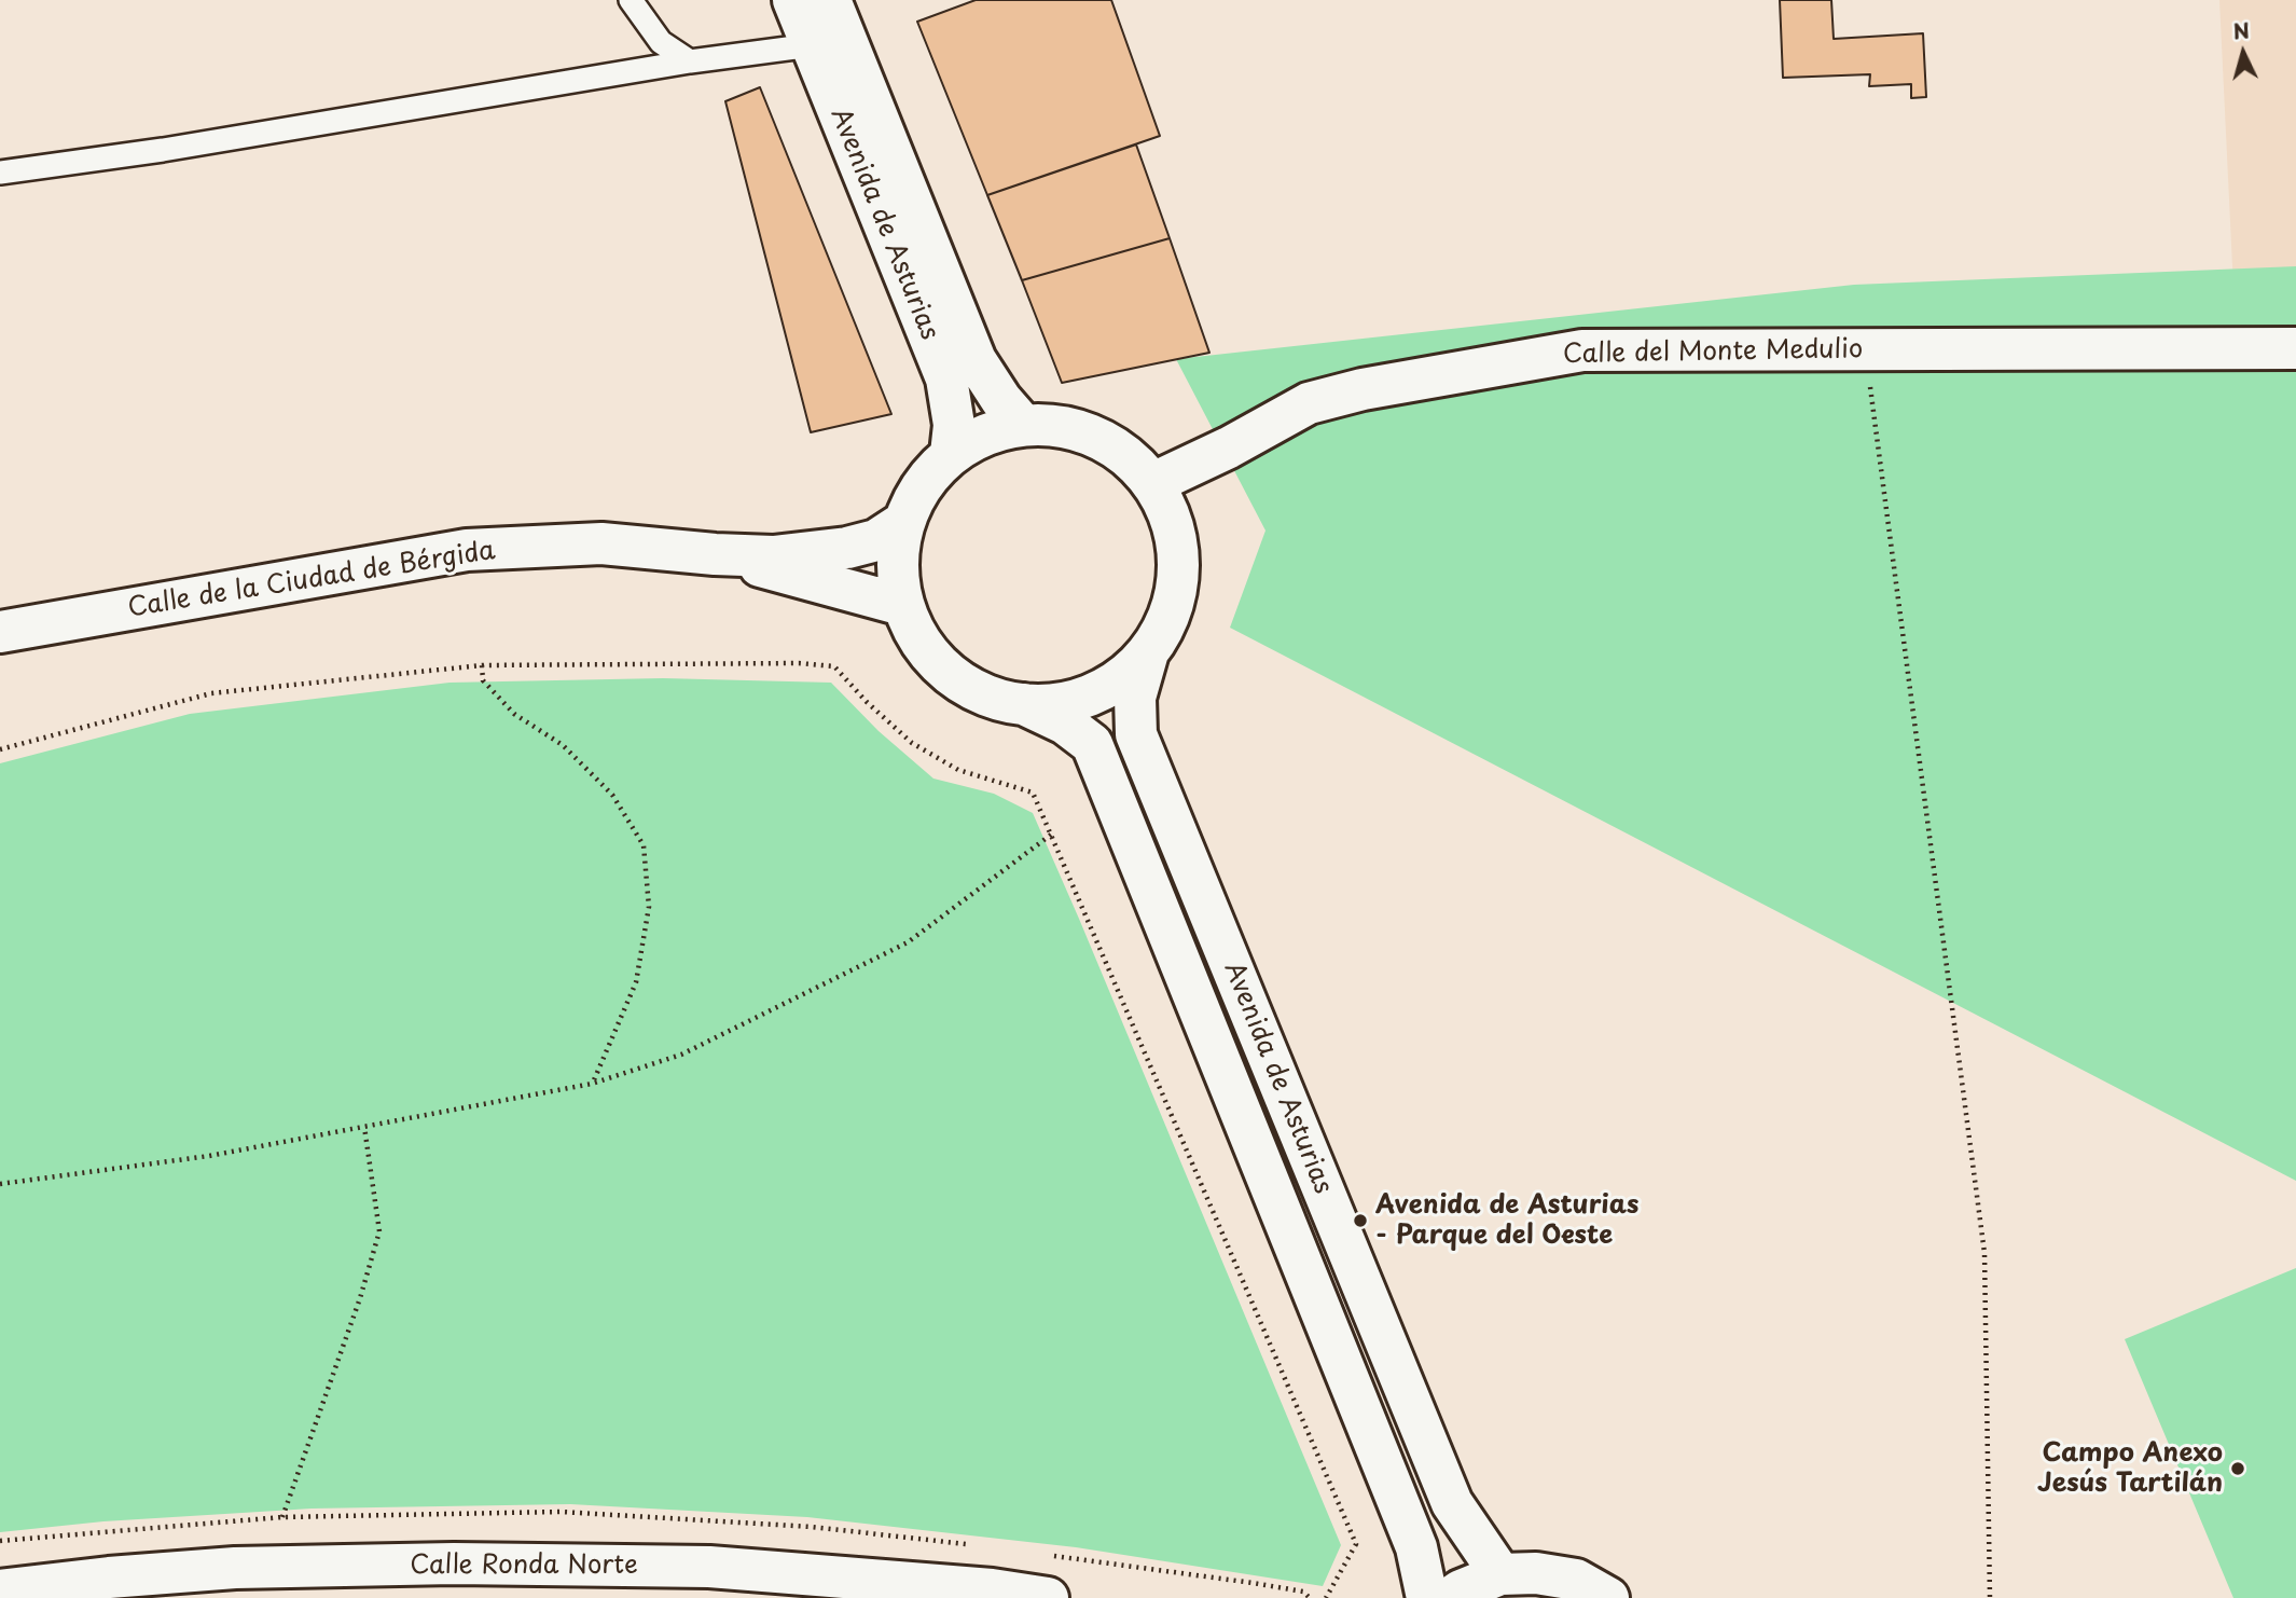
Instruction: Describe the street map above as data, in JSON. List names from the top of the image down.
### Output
{
  "streets": {
    "main road": [
      "Avenida de Asturias",
      "Calle del Monte Medulio",
      "Calle de la Ciudad de Bérgida",
      "Calle Ronda Norte"
    ]
  },
  "places": ["Avenida de Asturias - Parque del Oeste", "Campo Anexo Jesús Tartilán"],
  "north": "top"
}
